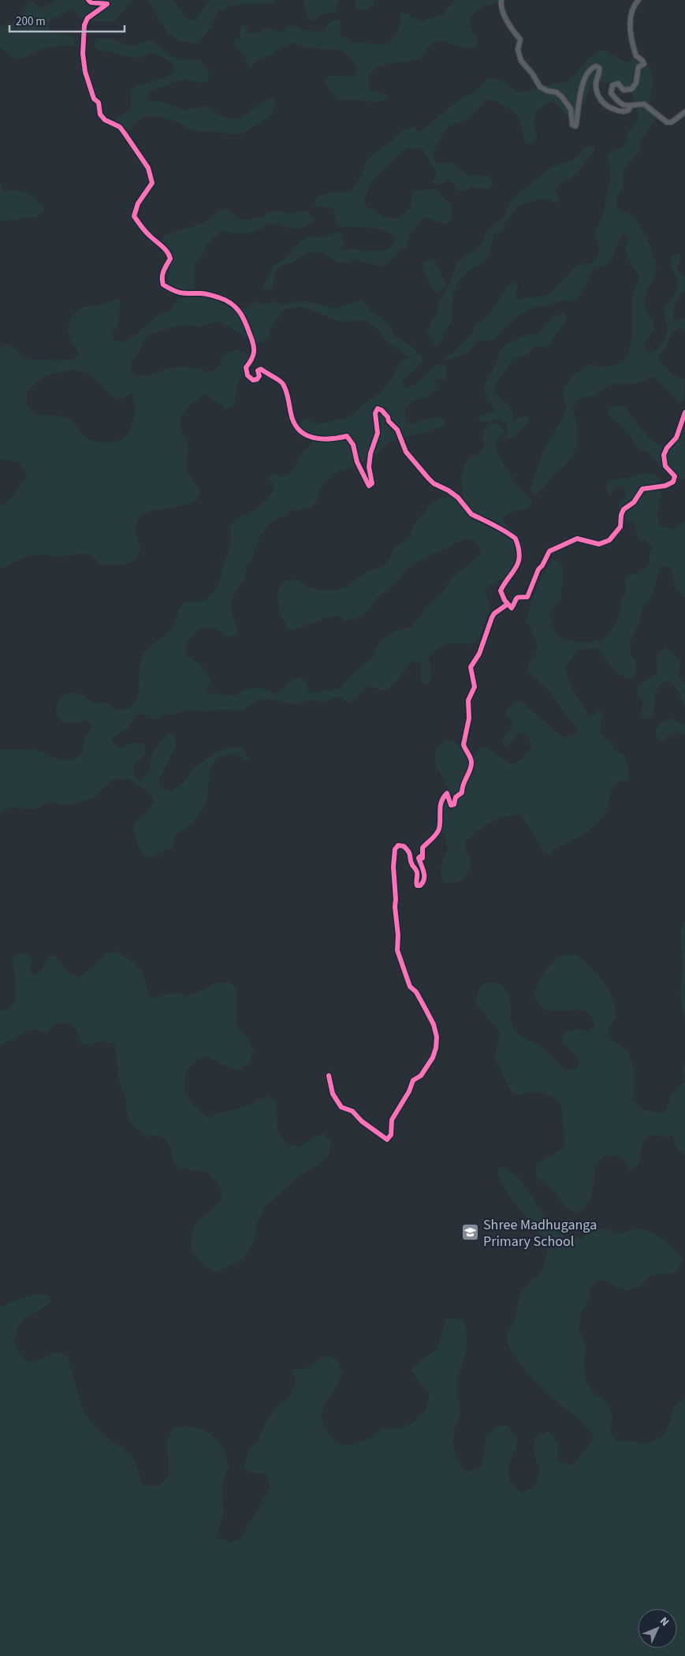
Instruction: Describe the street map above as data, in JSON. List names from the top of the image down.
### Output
{
  "places": {
    "school or university": ["Shree Madhuganga Primary School"]
  },
  "scale_bar": "200 m",
  "north": "top right"
}
